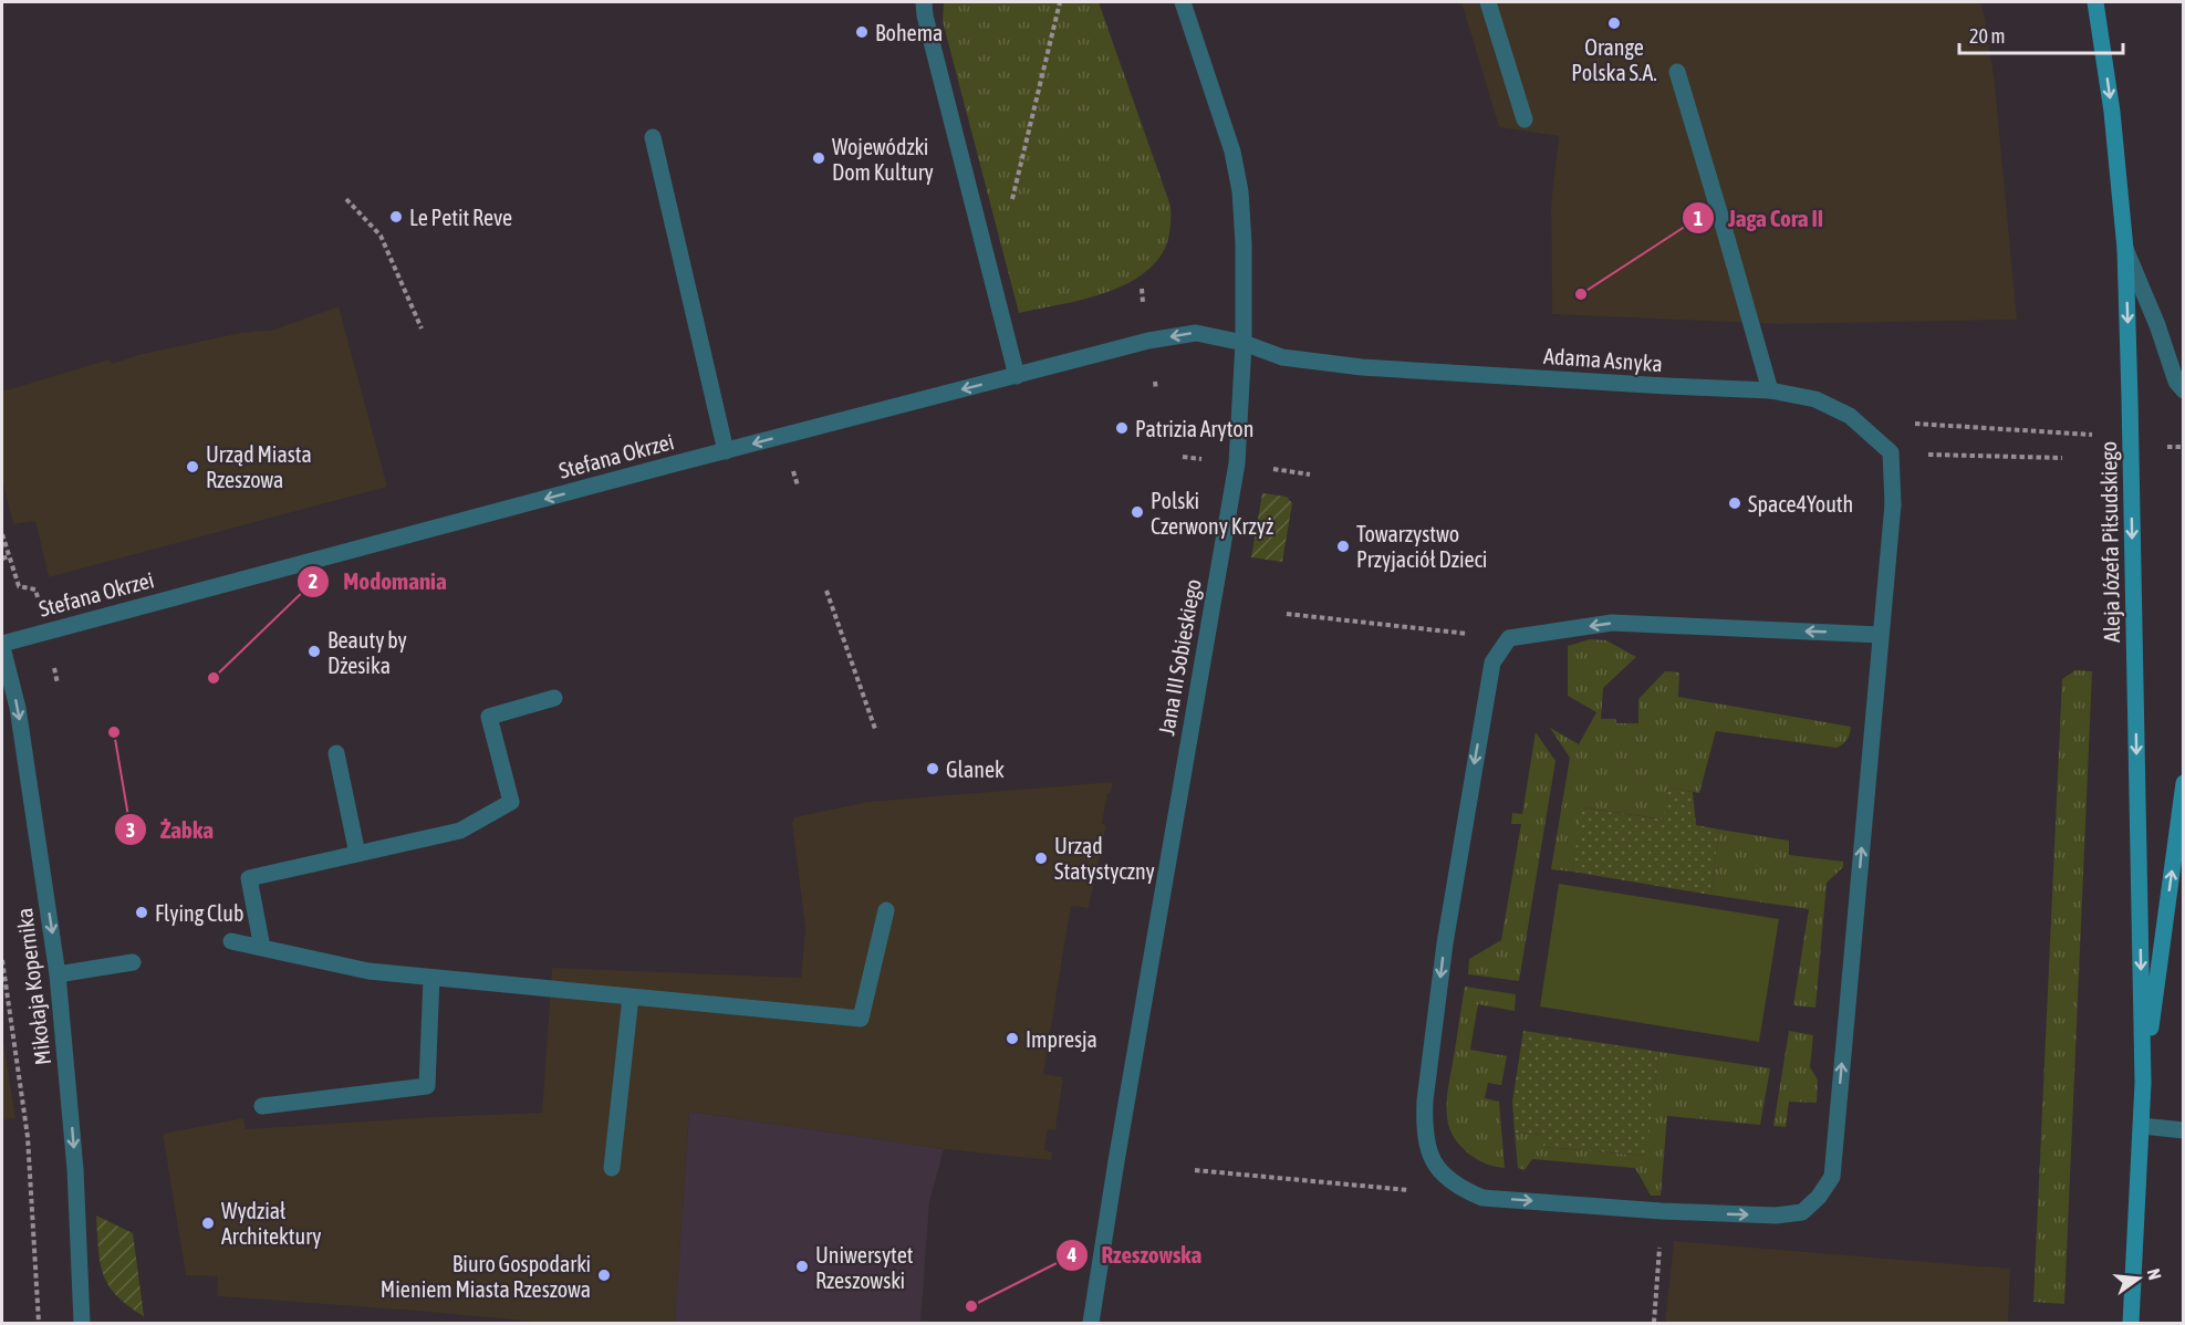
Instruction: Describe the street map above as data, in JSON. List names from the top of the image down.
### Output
{
  "streets": {
    "main road": ["Aleja Józefa Piłsudskiego"],
    "street": [
      "Adama Asnyka",
      "Stefana Okrzei",
      "Jana III Sobieskiego",
      "Mikołaja Kopernika"
    ]
  },
  "crossings": [
    ["Adama Asnyka", "Stefana Okrzei"],
    ["Adama Asnyka", "Jana III Sobieskiego"],
    ["Stefana Okrzei", "Jana III Sobieskiego"],
    ["Stefana Okrzei", "Mikołaja Kopernika"]
  ],
  "one_way": ["Stefana Okrzei", "Mikołaja Kopernika"],
  "places": [
    "Orange Polska S.A.",
    "Bohema",
    "Wojewódzki Dom Kultury",
    "Le Petit Reve",
    "Jaga Cora II",
    "Patrizia Aryton",
    "Urząd Miasta Rzeszowa",
    "Space4Youth",
    "Polski Czerwony Krzyż",
    "Towarzystwo Przyjaciół Dzieci",
    "Beauty by Dżesika",
    "Modomania",
    "Żabka",
    "Glanek",
    "Urząd Statystyczny",
    "Flying Club",
    "Impresja",
    "Wydział Architektury",
    "Uniwersytet Rzeszowski",
    "Biuro Gospodarki Mieniem Miasta Rzeszowa",
    "Rzeszowska"
  ],
  "scale_bar": "20 m",
  "north": "right"
}
